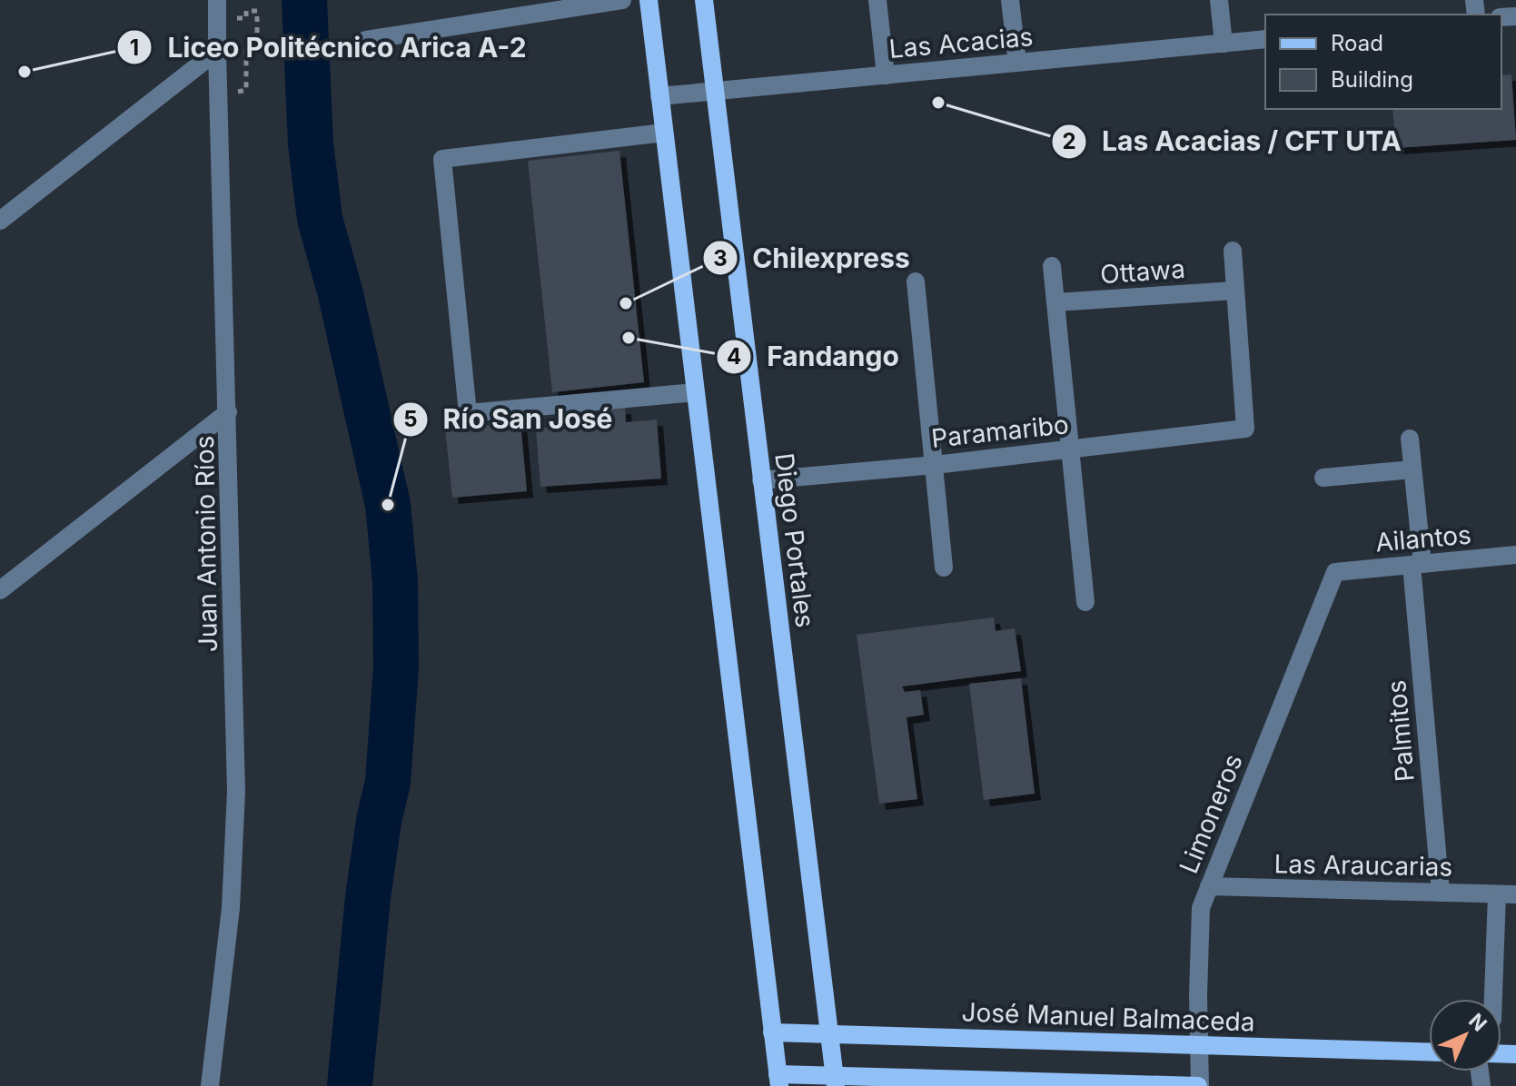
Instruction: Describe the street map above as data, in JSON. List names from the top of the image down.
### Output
{
  "streets": {
    "main road": ["Diego Portales", "José Manuel Balmaceda"],
    "street": [
      "Las Acacias",
      "Ottawa",
      "Paramaribo",
      "Ailantos",
      "Juan Antonio Ríos",
      "Palmitos",
      "Limoneros",
      "Las Araucarias"
    ]
  },
  "crossings": [
    ["Las Acacias", "Diego Portales"],
    ["Ottawa", "Paramaribo"],
    ["Paramaribo", "Diego Portales"],
    ["Ailantos", "Palmitos"],
    ["Ailantos", "Limoneros"],
    ["Diego Portales", "José Manuel Balmaceda"],
    ["Palmitos", "Las Araucarias"],
    ["Limoneros", "Las Araucarias"],
    ["Limoneros", "José Manuel Balmaceda"]
  ],
  "places": [
    "Liceo Politécnico Arica A-2",
    "Las Acacias / CFT UTA",
    "Chilexpress",
    "Fandango",
    "Río San José"
  ],
  "legend": ["Road", "Building"],
  "north": "top right"
}
